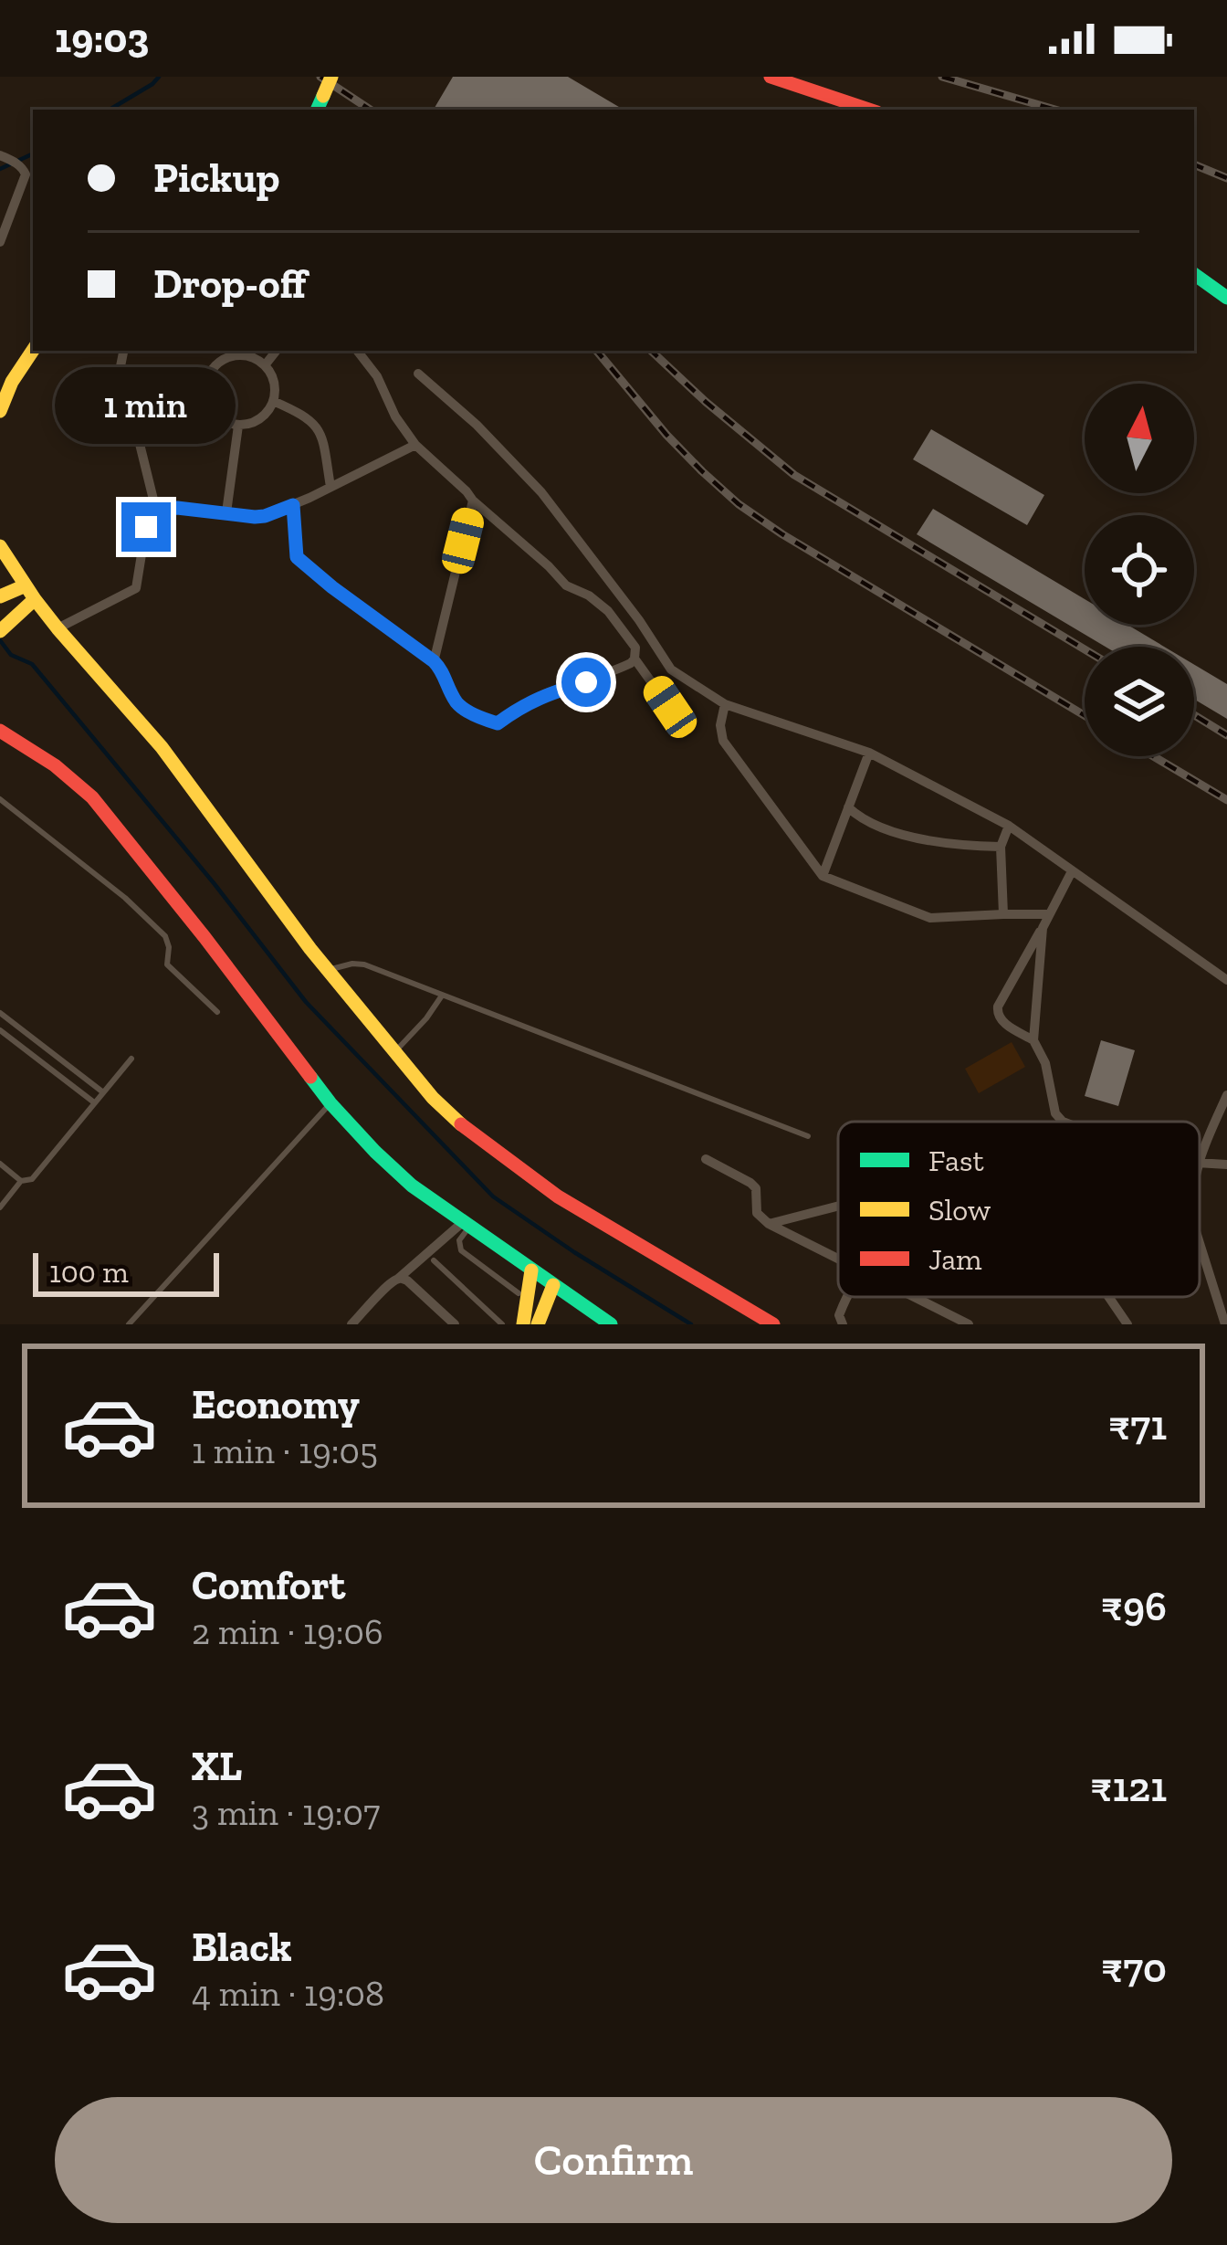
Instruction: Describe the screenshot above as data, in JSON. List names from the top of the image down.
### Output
{
  "legend": ["Fast", "Slow", "Jam"],
  "scale_bar": "100 m",
  "north": "top",
  "page": {
    "status": "19:03",
    "banner": ["Pickup", "Drop-off"],
    "bubble": "1 min",
    "scale": "100 m",
    "list": [
      {
        "name": "Economy",
        "note": "1 min · 19:05",
        "value": "₹71"
      },
      {
        "name": "Comfort",
        "note": "2 min · 19:06",
        "value": "₹96"
      },
      {
        "name": "XL",
        "note": "3 min · 19:07",
        "value": "₹121"
      },
      {
        "name": "Black",
        "note": "4 min · 19:08",
        "value": "₹70"
      }
    ],
    "buttons": "Confirm"
  }
}
